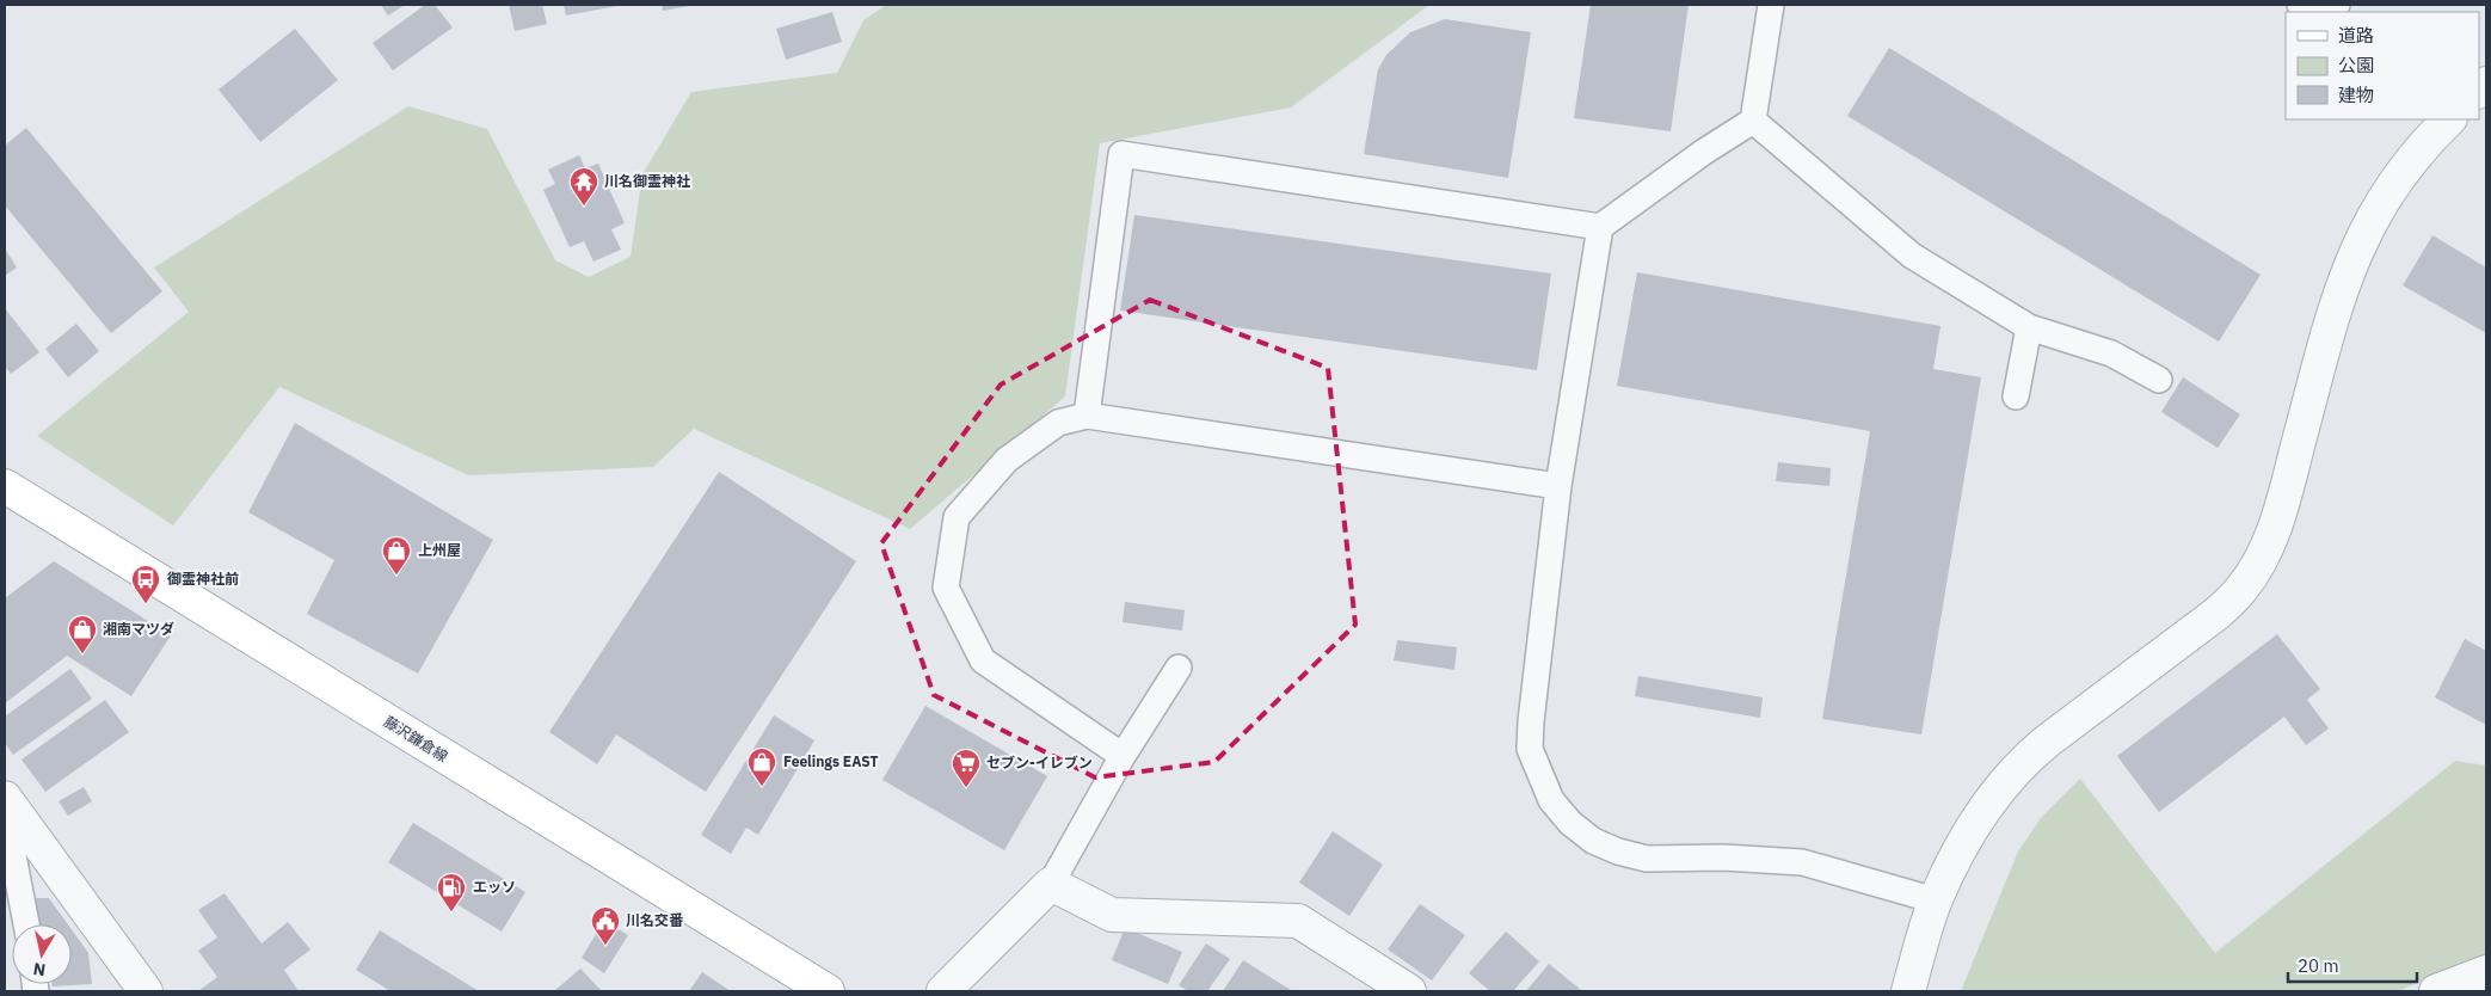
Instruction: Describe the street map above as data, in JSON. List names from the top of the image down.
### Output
{
  "streets": {
    "main road": ["藤沢鎌倉線"]
  },
  "places": {
    "temple": ["川名御霊神社"],
    "shop": ["上州屋", "湘南マツダ", "Feelings EAST"],
    "bus stop": ["御霊神社前"],
    "supermarket": ["セブン-イレブン"],
    "fuel station": ["エッソ"],
    "public building": ["川名交番"]
  },
  "legend": ["道路", "公園", "建物"],
  "scale_bar": "20 m",
  "north": "bottom"
}
